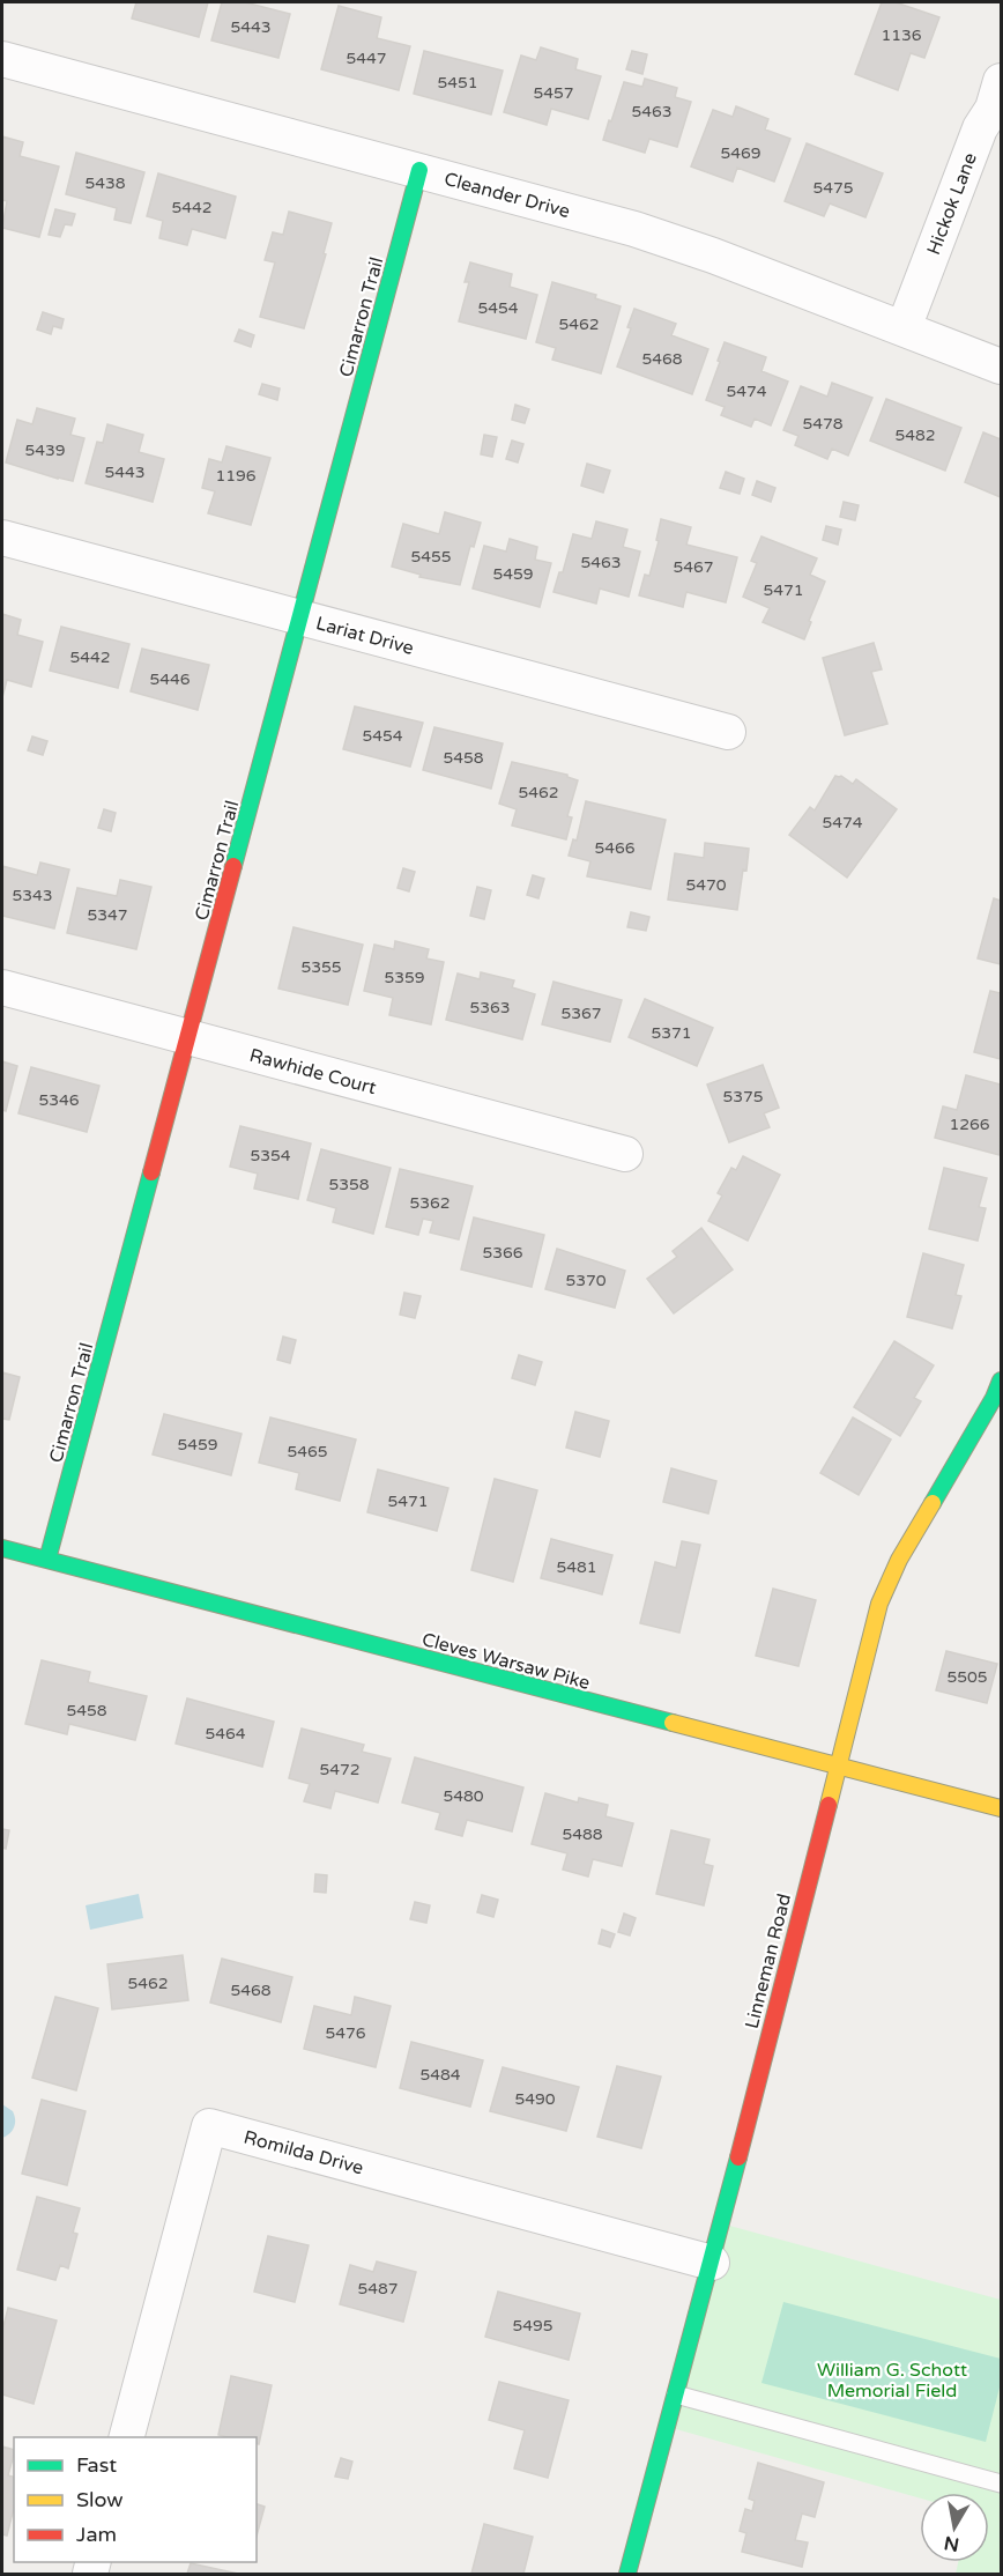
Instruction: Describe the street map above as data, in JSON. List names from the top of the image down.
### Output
{
  "streets": {
    "street": [
      "Cleander Drive",
      "Hickok Lane",
      "Cimarron Trail",
      "Lariat Drive",
      "Rawhide Court",
      "Cleves Warsaw Pike",
      "Linneman Road",
      "Romilda Drive"
    ]
  },
  "crossings": [
    ["Cleander Drive", "Hickok Lane"],
    ["Cleander Drive", "Cimarron Trail"],
    ["Cimarron Trail", "Lariat Drive"],
    ["Cimarron Trail", "Rawhide Court"],
    ["Cimarron Trail", "Cleves Warsaw Pike"],
    ["Cleves Warsaw Pike", "Linneman Road"],
    ["Linneman Road", "Romilda Drive"]
  ],
  "parks": ["William G. Schott Memorial Field"],
  "house_numbers": [
    "5443",
    "1136",
    "5447",
    "5451",
    "5457",
    "5463",
    "5469",
    "5438",
    "5475",
    "5442",
    "5454",
    "5462",
    "5468",
    "5474",
    "5478",
    "5482",
    "5439",
    "5443",
    "1196",
    "5455",
    "5463",
    "5467",
    "5459",
    "5471",
    "5442",
    "5446",
    "5454",
    "5458",
    "5462",
    "5474",
    "5466",
    "5470",
    "5343",
    "5347",
    "5355",
    "5359",
    "5363",
    "5367",
    "5371",
    "5375",
    "5346",
    "1266",
    "5354",
    "5358",
    "5362",
    "5366",
    "5370",
    "5459",
    "5465",
    "5471",
    "5481",
    "5505",
    "5458",
    "5464",
    "5472",
    "5480",
    "5488",
    "5462",
    "5468",
    "5476",
    "5484",
    "5490",
    "5487",
    "5495"
  ],
  "legend": ["Fast", "Slow", "Jam"],
  "north": "bottom"
}
